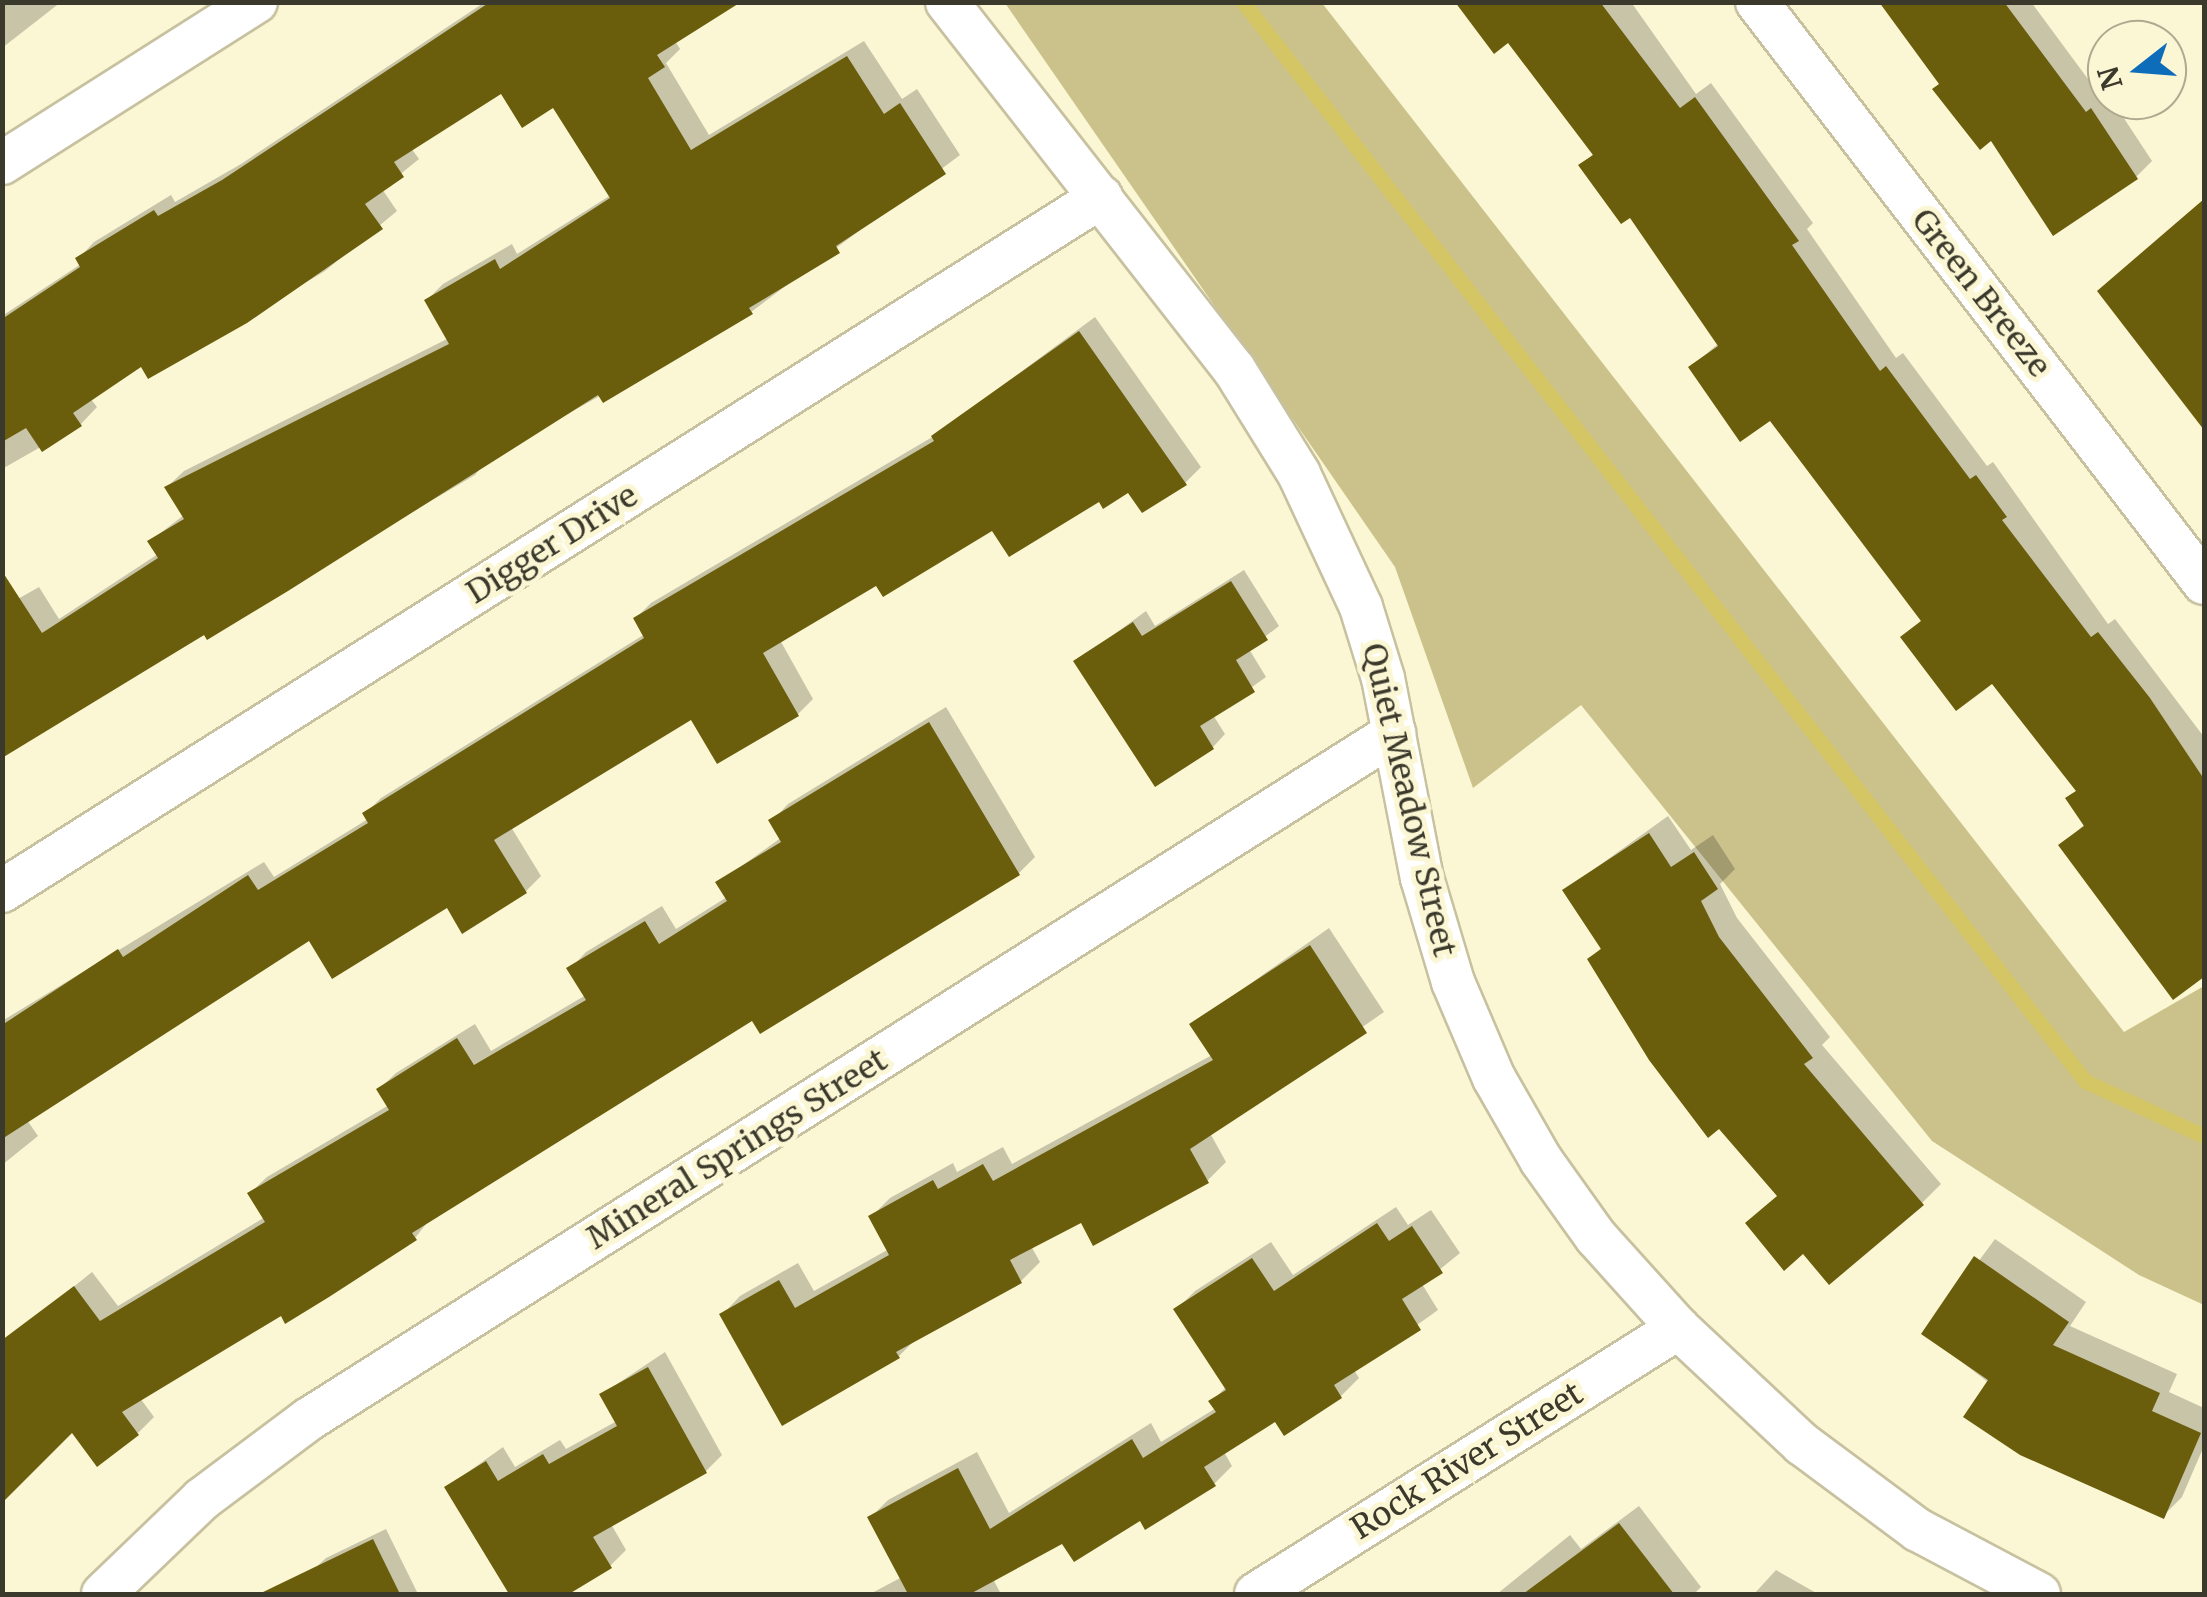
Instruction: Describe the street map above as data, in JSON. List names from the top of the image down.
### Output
{
  "streets": {
    "street": [
      "Green Breeze",
      "Digger Drive",
      "Quiet Meadow Street",
      "Mineral Springs Street",
      "Rock River Street"
    ]
  },
  "crossings": [
    ["Digger Drive", "Quiet Meadow Street"],
    ["Quiet Meadow Street", "Mineral Springs Street"],
    ["Quiet Meadow Street", "Rock River Street"]
  ],
  "north": "left"
}
